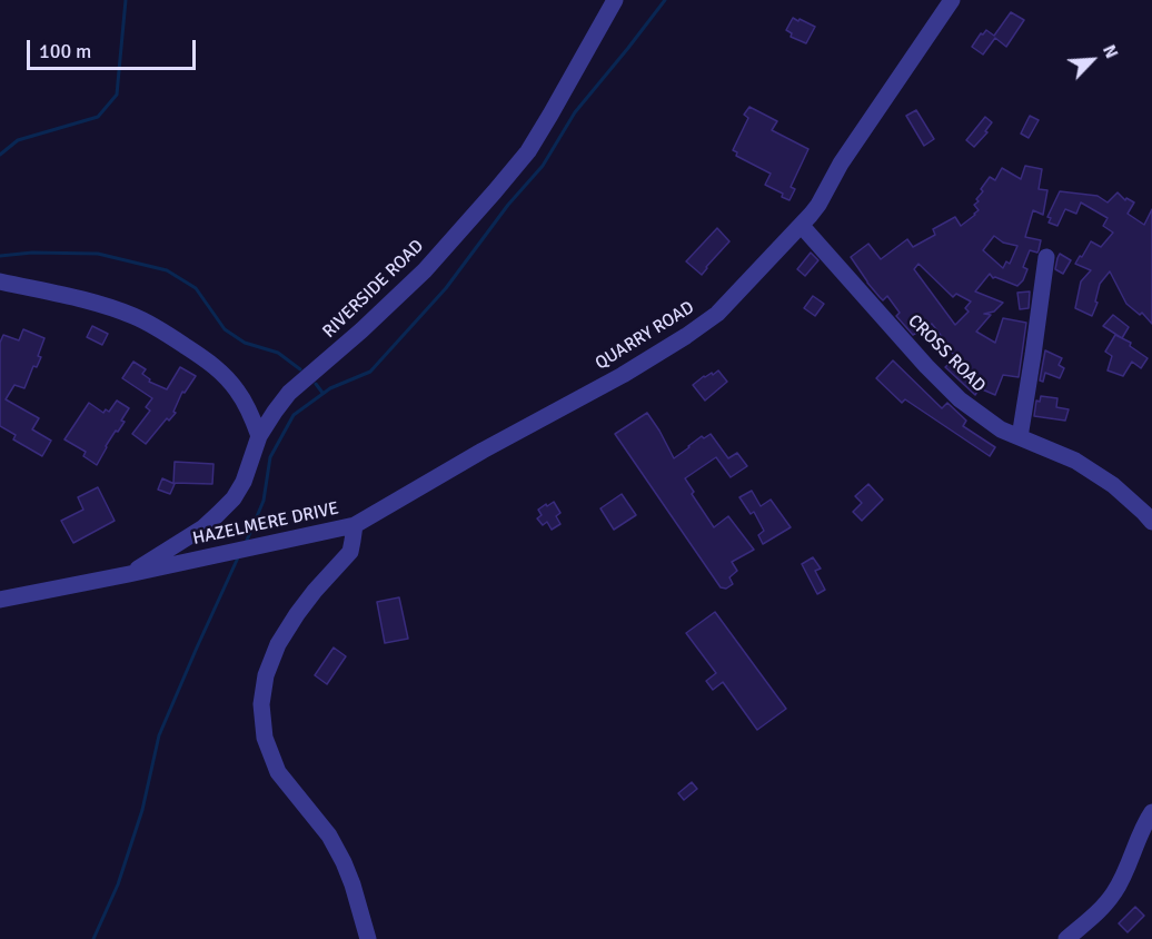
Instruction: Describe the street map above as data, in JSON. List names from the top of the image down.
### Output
{
  "streets": {
    "street": [
      "RIVERSIDE ROAD",
      "QUARRY ROAD",
      "CROSS ROAD",
      "HAZELMERE DRIVE"
    ]
  },
  "crossings": [
    ["RIVERSIDE ROAD", "HAZELMERE DRIVE"],
    ["QUARRY ROAD", "CROSS ROAD"],
    ["QUARRY ROAD", "HAZELMERE DRIVE"]
  ],
  "scale_bar": "100 m",
  "north": "top right"
}
